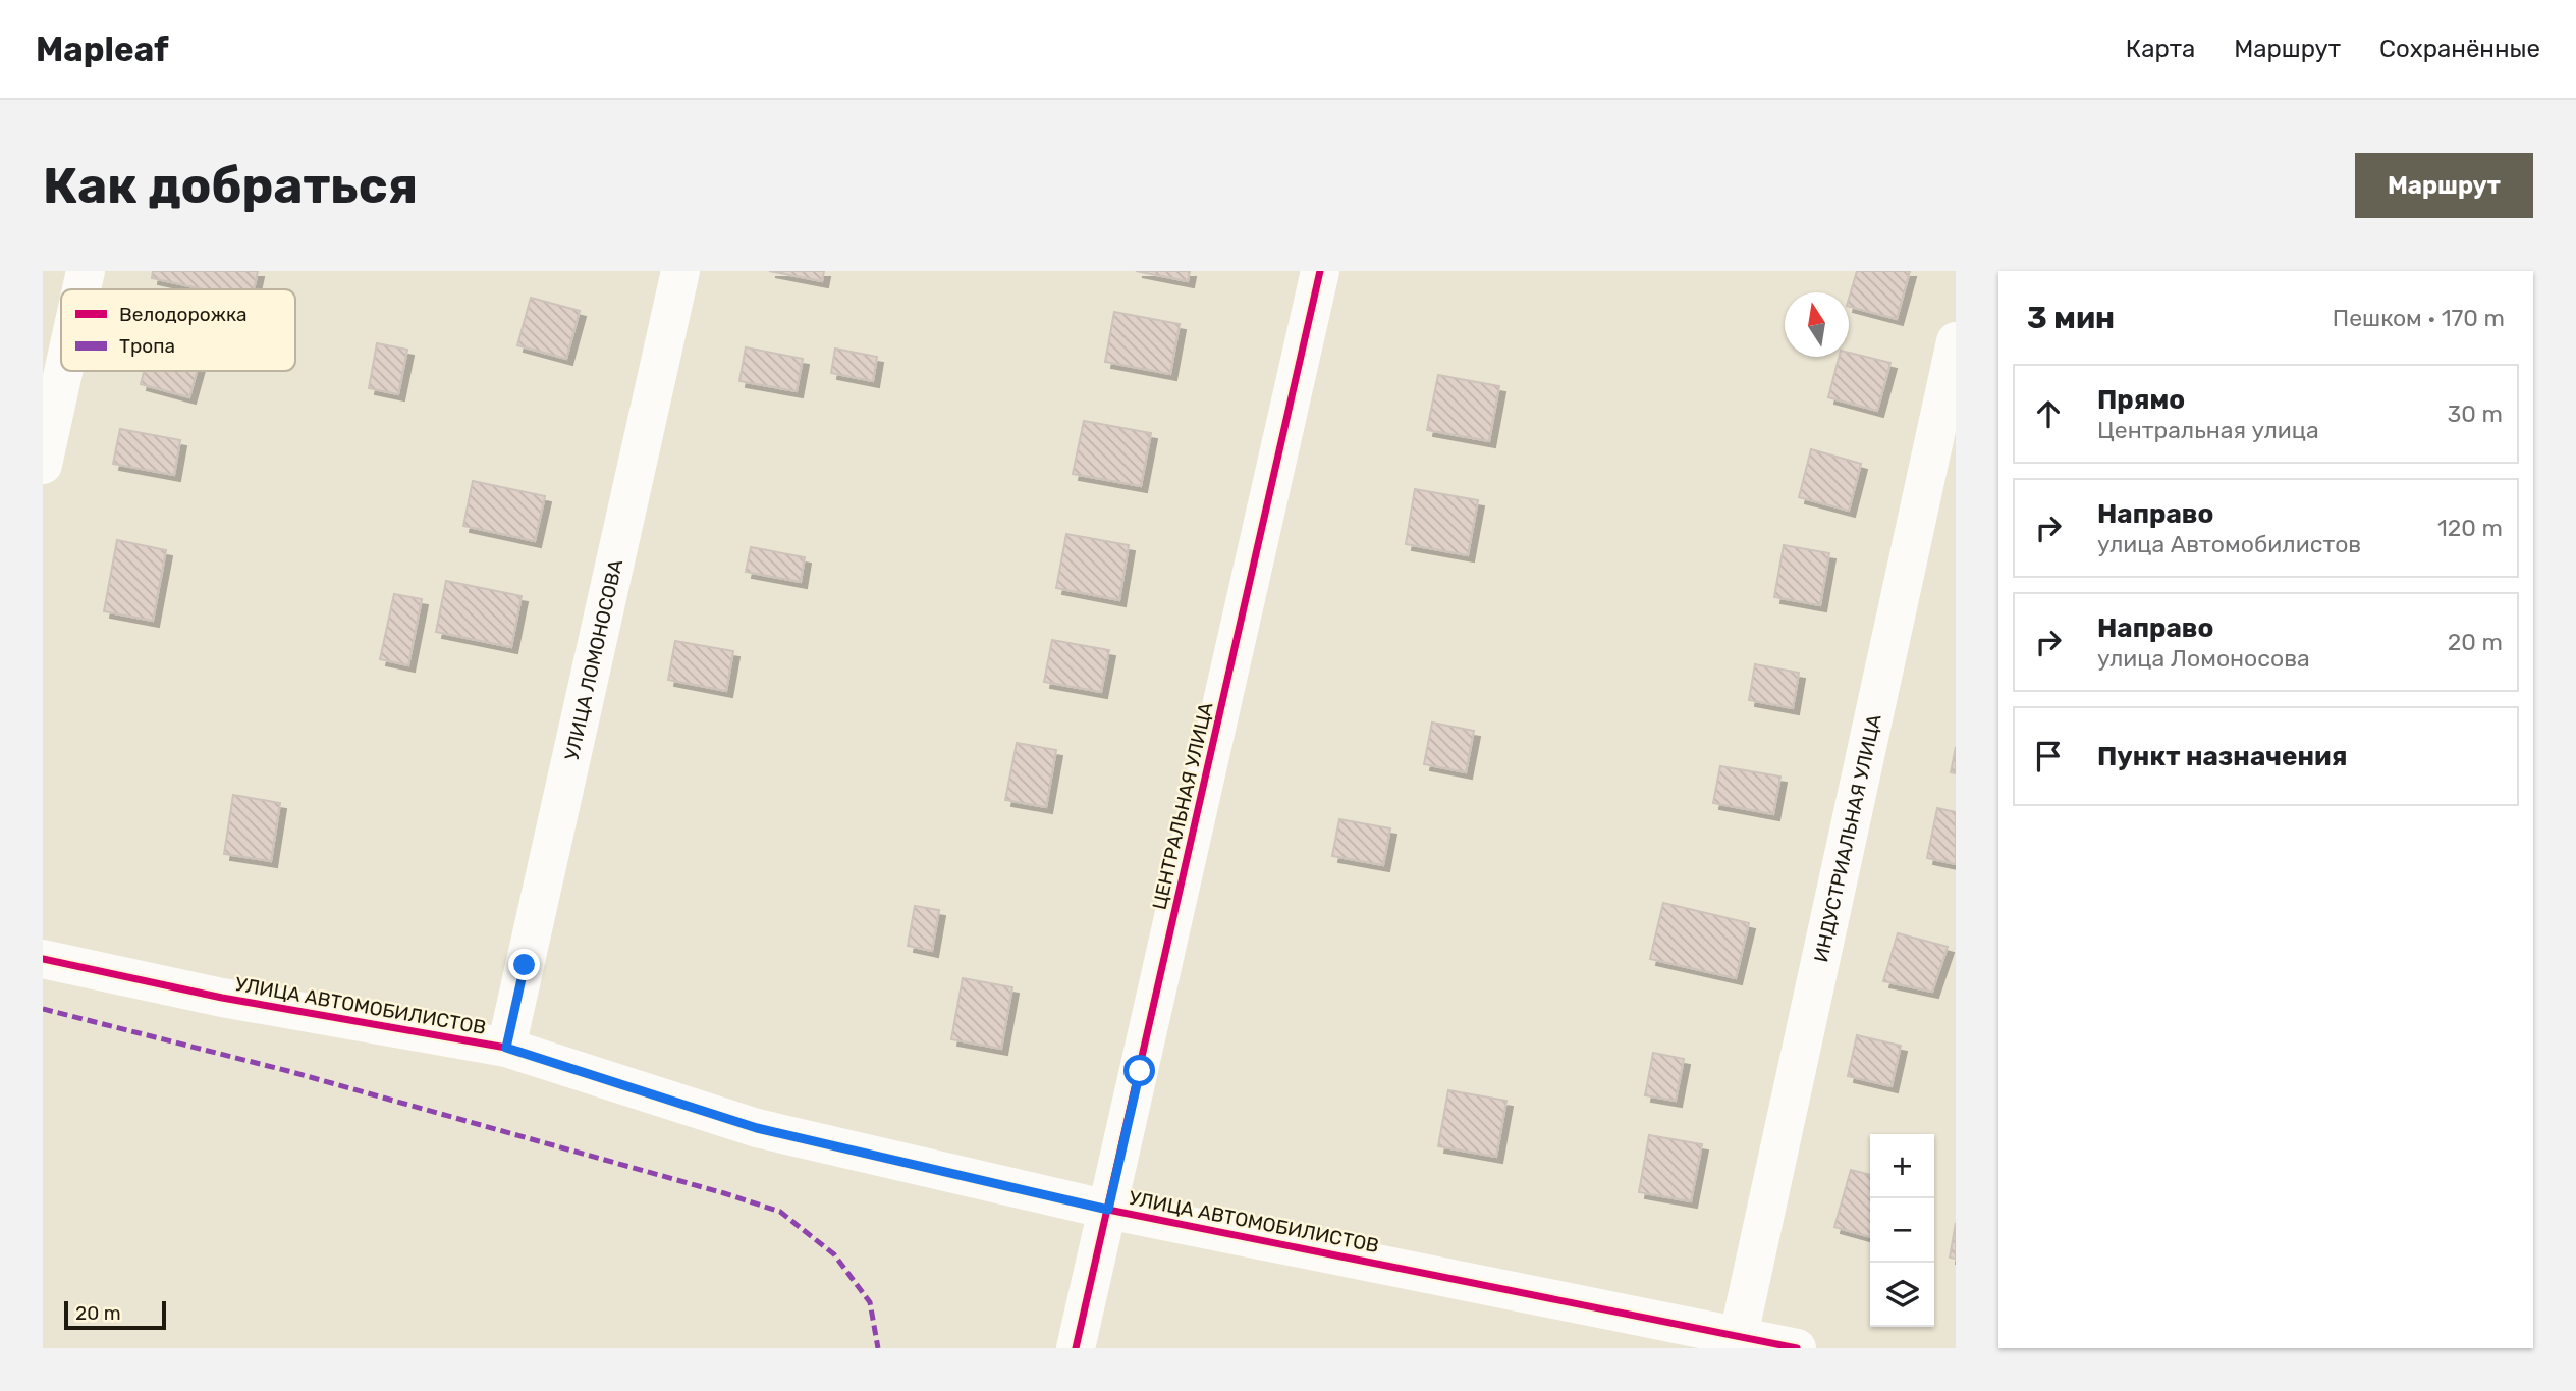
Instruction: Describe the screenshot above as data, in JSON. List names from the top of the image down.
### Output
{
  "streets": {
    "street": [
      "УЛИЦА ЛОМОНОСОВА",
      "ЦЕНТРАЛЬНАЯ УЛИЦА",
      "ИНДУСТРИАЛЬНАЯ УЛИЦА",
      "УЛИЦА АВТОМОБИЛИСТОВ"
    ]
  },
  "crossings": [
    ["УЛИЦА ЛОМОНОСОВА", "УЛИЦА АВТОМОБИЛИСТОВ"],
    ["ЦЕНТРАЛЬНАЯ УЛИЦА", "УЛИЦА АВТОМОБИЛИСТОВ"],
    ["ИНДУСТРИАЛЬНАЯ УЛИЦА", "УЛИЦА АВТОМОБИЛИСТОВ"]
  ],
  "legend": ["Велодорожка", "Тропа"],
  "scale_bar": "20 m",
  "north": "top",
  "page": {
    "header": "Mapleaf",
    "nav": ["Карта", "Маршрут", "Сохранённые"],
    "buttons": "Маршрут",
    "title": "Как добраться",
    "heading": ["3 мин", "Пешком · 170 m"],
    "list": [
      ["Прямо", "Центральная улица", "30 m"],
      ["Направо", "улица Автомобилистов", "120 m"],
      ["Направо", "улица Ломоносова", "20 m"],
      "Пункт назначения"
    ],
    "map_buttons": ["+", "−"],
    "scale": "20 m"
  }
}
